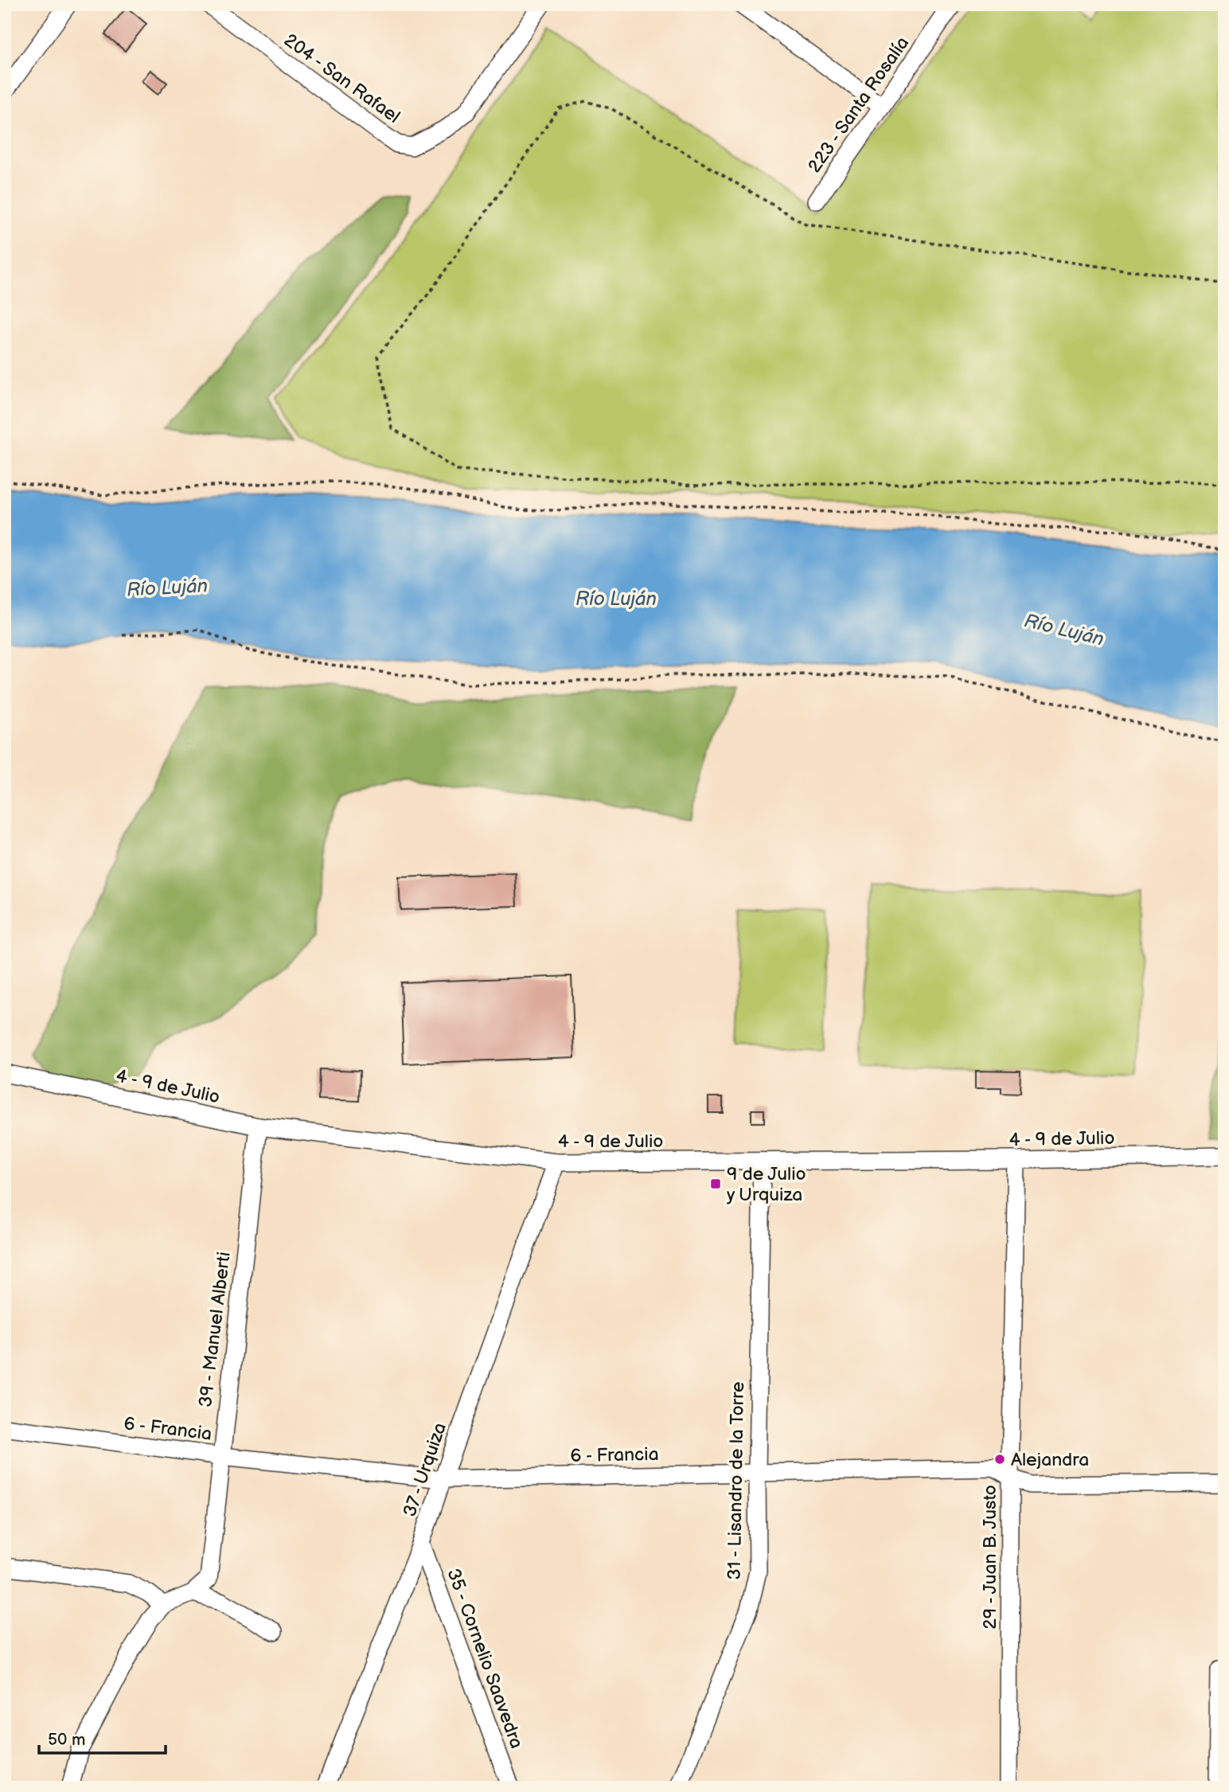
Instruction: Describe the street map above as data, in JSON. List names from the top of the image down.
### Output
{
  "streets": {
    "street": [
      "204 - San Rafael",
      "223 - Santa Rosalía",
      "4 - 9 de Julio",
      "39 - Manuel Alberti",
      "6 - Francia",
      "37 - Urquiza",
      "31 - Lisandro de la Torre",
      "29 - Juan B. Justo",
      "35 - Cornelio Saavedra"
    ]
  },
  "crossings": [
    ["4 - 9 de Julio", "39 - Manuel Alberti"],
    ["4 - 9 de Julio", "37 - Urquiza"],
    ["4 - 9 de Julio", "31 - Lisandro de la Torre"],
    ["4 - 9 de Julio", "29 - Juan B. Justo"],
    ["39 - Manuel Alberti", "6 - Francia"],
    ["6 - Francia", "37 - Urquiza"],
    ["6 - Francia", "31 - Lisandro de la Torre"],
    ["6 - Francia", "29 - Juan B. Justo"],
    ["37 - Urquiza", "35 - Cornelio Saavedra"]
  ],
  "water": ["Río Luján"],
  "places": {
    "transit": ["9 de Julio y Urquiza"],
    "other": ["Alejandra"]
  },
  "scale_bar": "50 m"
}
